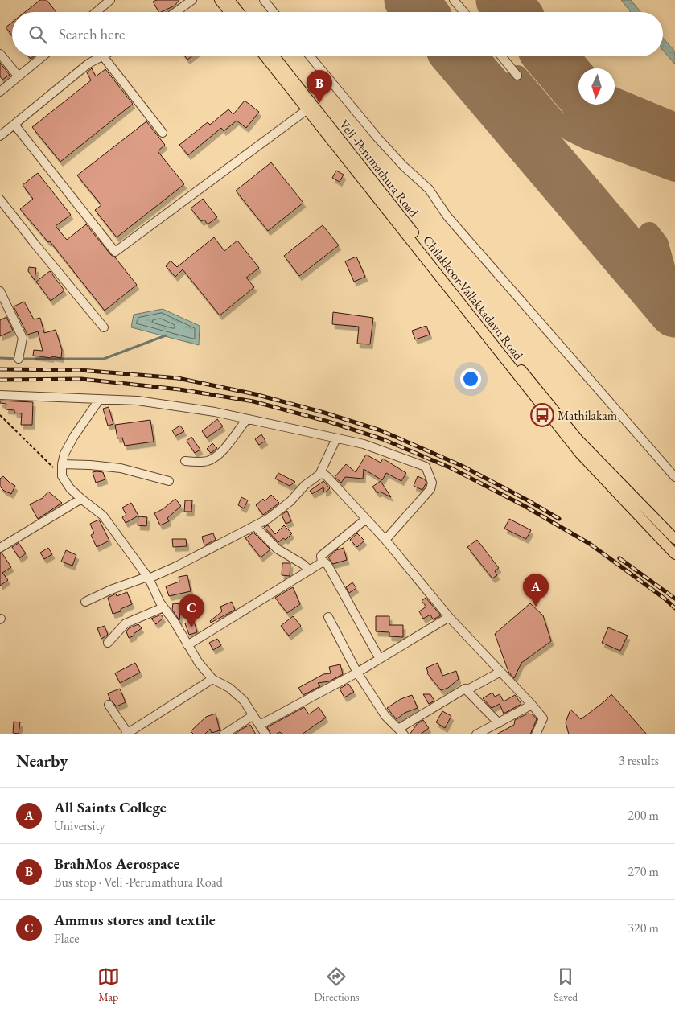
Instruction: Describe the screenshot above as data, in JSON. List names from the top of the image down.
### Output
{
  "streets": {
    "main road": ["Veli -Perumathura Road", "Chilakkoor-Vallakkadavu Road"]
  },
  "places": {
    "bus stop": ["Mathilakam"]
  },
  "north": "bottom",
  "page": {
    "search": "Search here",
    "pins": ["B", "A", "C"],
    "heading": ["Nearby", "3 results"],
    "list": [
      {
        "mark": "A",
        "name": "All Saints College",
        "note": "University",
        "value": "200 m"
      },
      {
        "mark": "B",
        "name": "BrahMos Aerospace",
        "note": "Bus stop · Veli -Perumathura Road",
        "value": "270 m"
      },
      {
        "mark": "C",
        "name": "Ammus stores and textile",
        "note": "Place",
        "value": "320 m"
      }
    ],
    "nav": ["Map", "Directions", "Saved"]
  }
}
